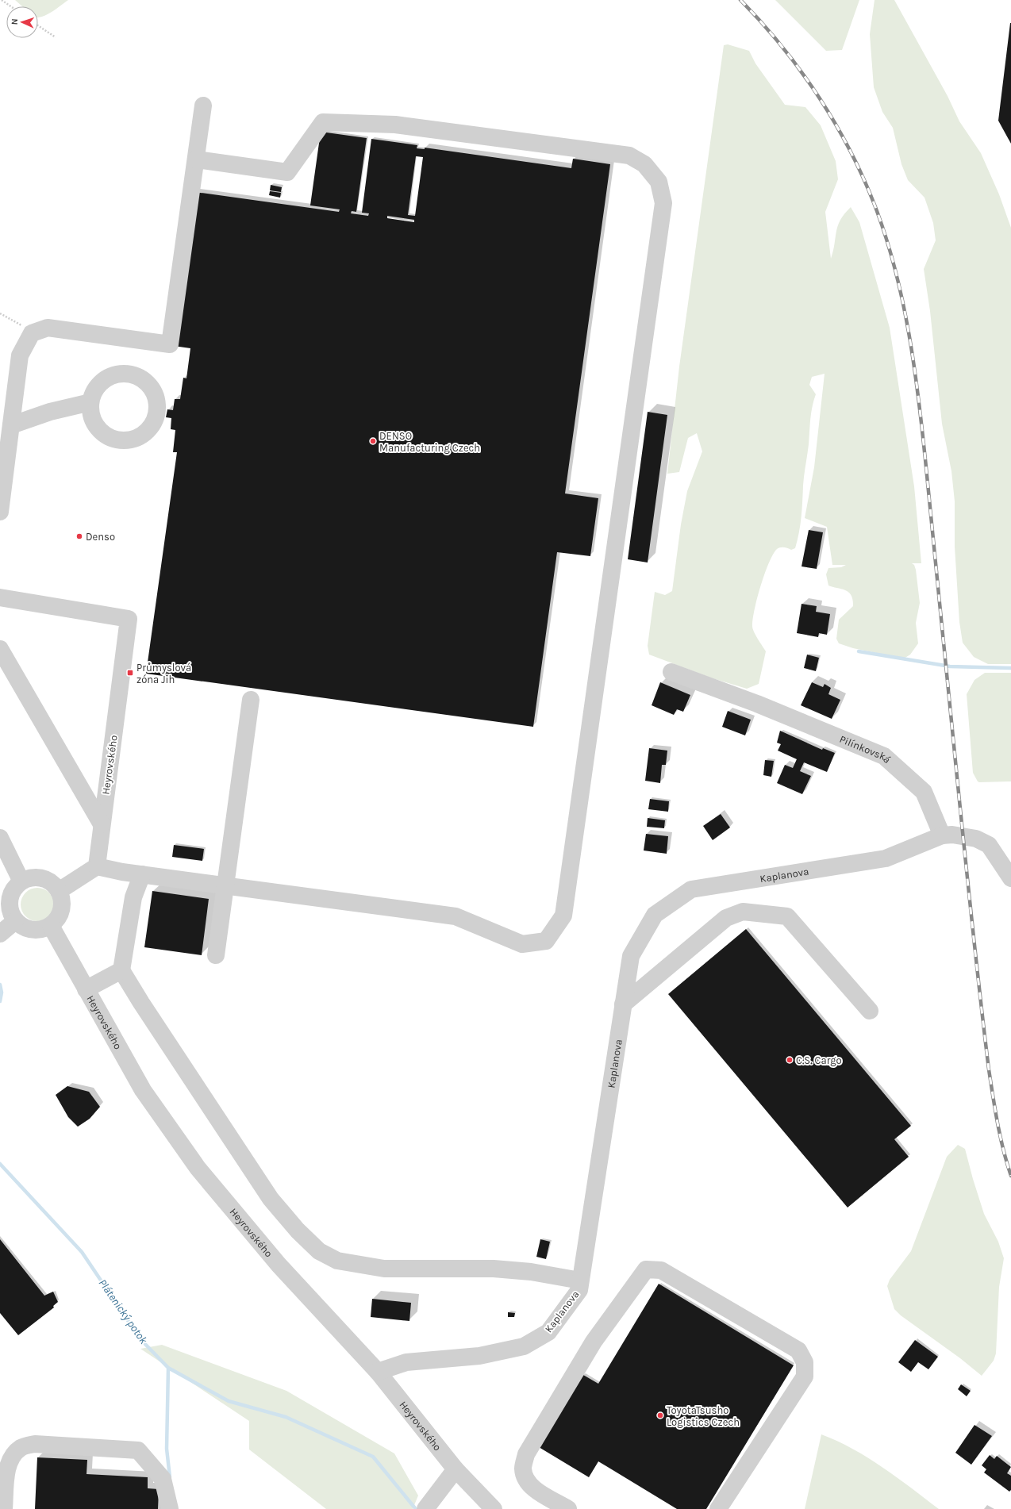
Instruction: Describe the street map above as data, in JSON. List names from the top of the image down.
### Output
{
  "streets": {
    "street": ["Pilínkovská", "Heyrovského", "Kaplanova"]
  },
  "crossings": [
    ["Pilínkovská", "Kaplanova"],
    ["Heyrovského", "Kaplanova"]
  ],
  "water": ["Plátenický potok"],
  "places": {
    "other": [
      "DENSO Manufacturing Czech",
      "Denso",
      "C.S. Cargo",
      "ToyotaTsusho Logistics Czech"
    ],
    "transit": ["Průmyslová zóna Jih"]
  },
  "north": "left"
}
